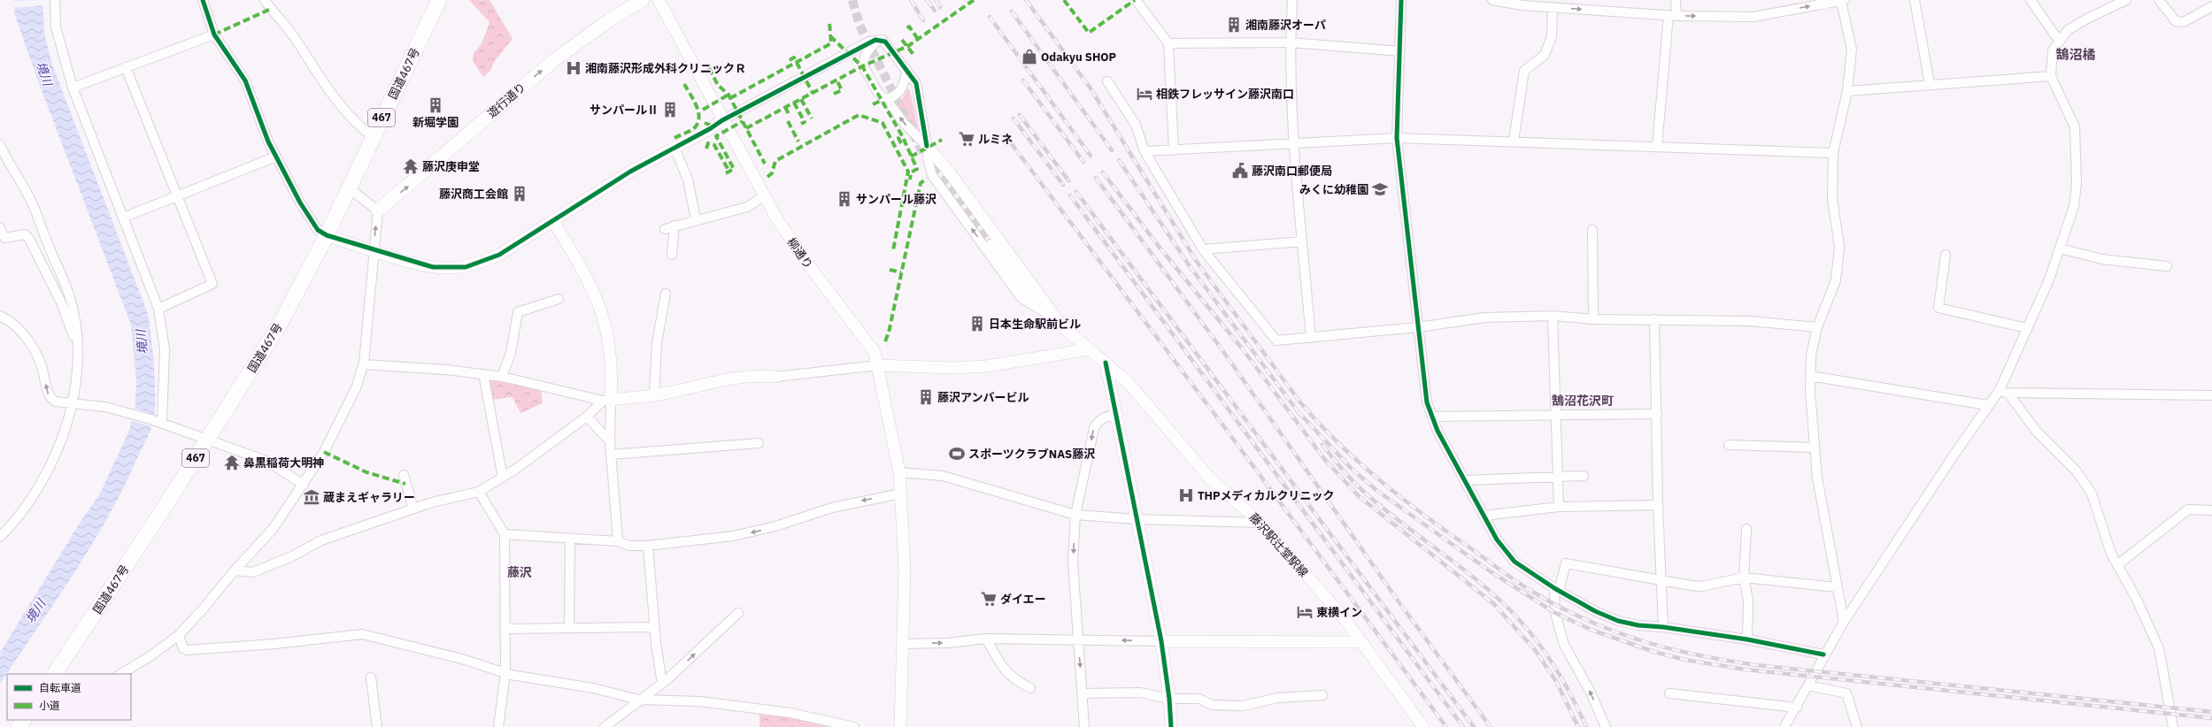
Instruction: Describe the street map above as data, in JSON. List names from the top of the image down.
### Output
{
  "streets": {
    "highway": ["国道467号", "467"],
    "main road": ["遊行通り"],
    "street": ["柳通り", "藤沢駅辻堂駅線"]
  },
  "one_way": ["遊行通り"],
  "districts": ["鵠沼橘", "鵠沼花沢町", "藤沢"],
  "water": ["境川"],
  "places": {
    "building": [
      "湘南藤沢オーパ",
      "新堀学園",
      "サンパールⅡ",
      "藤沢商工会館",
      "サンパール藤沢",
      "日本生命駅前ビル",
      "藤沢アンバービル"
    ],
    "shop": ["Odakyu SHOP"],
    "hospital": ["湘南藤沢形成外科クリニックＲ", "THPメディカルクリニック"],
    "hotel": ["相鉄フレッサイン藤沢南口", "東横イン"],
    "supermarket": ["ルミネ", "ダイエー"],
    "temple": ["藤沢庚申堂", "鼻黒稲荷大明神"],
    "public building": ["藤沢南口郵便局"],
    "school or university": ["みくに幼稚園"],
    "sports": ["スポーツクラブNAS藤沢"],
    "museum": ["蔵まえギャラリー"]
  },
  "legend": ["自転車道", "小道"]
}
